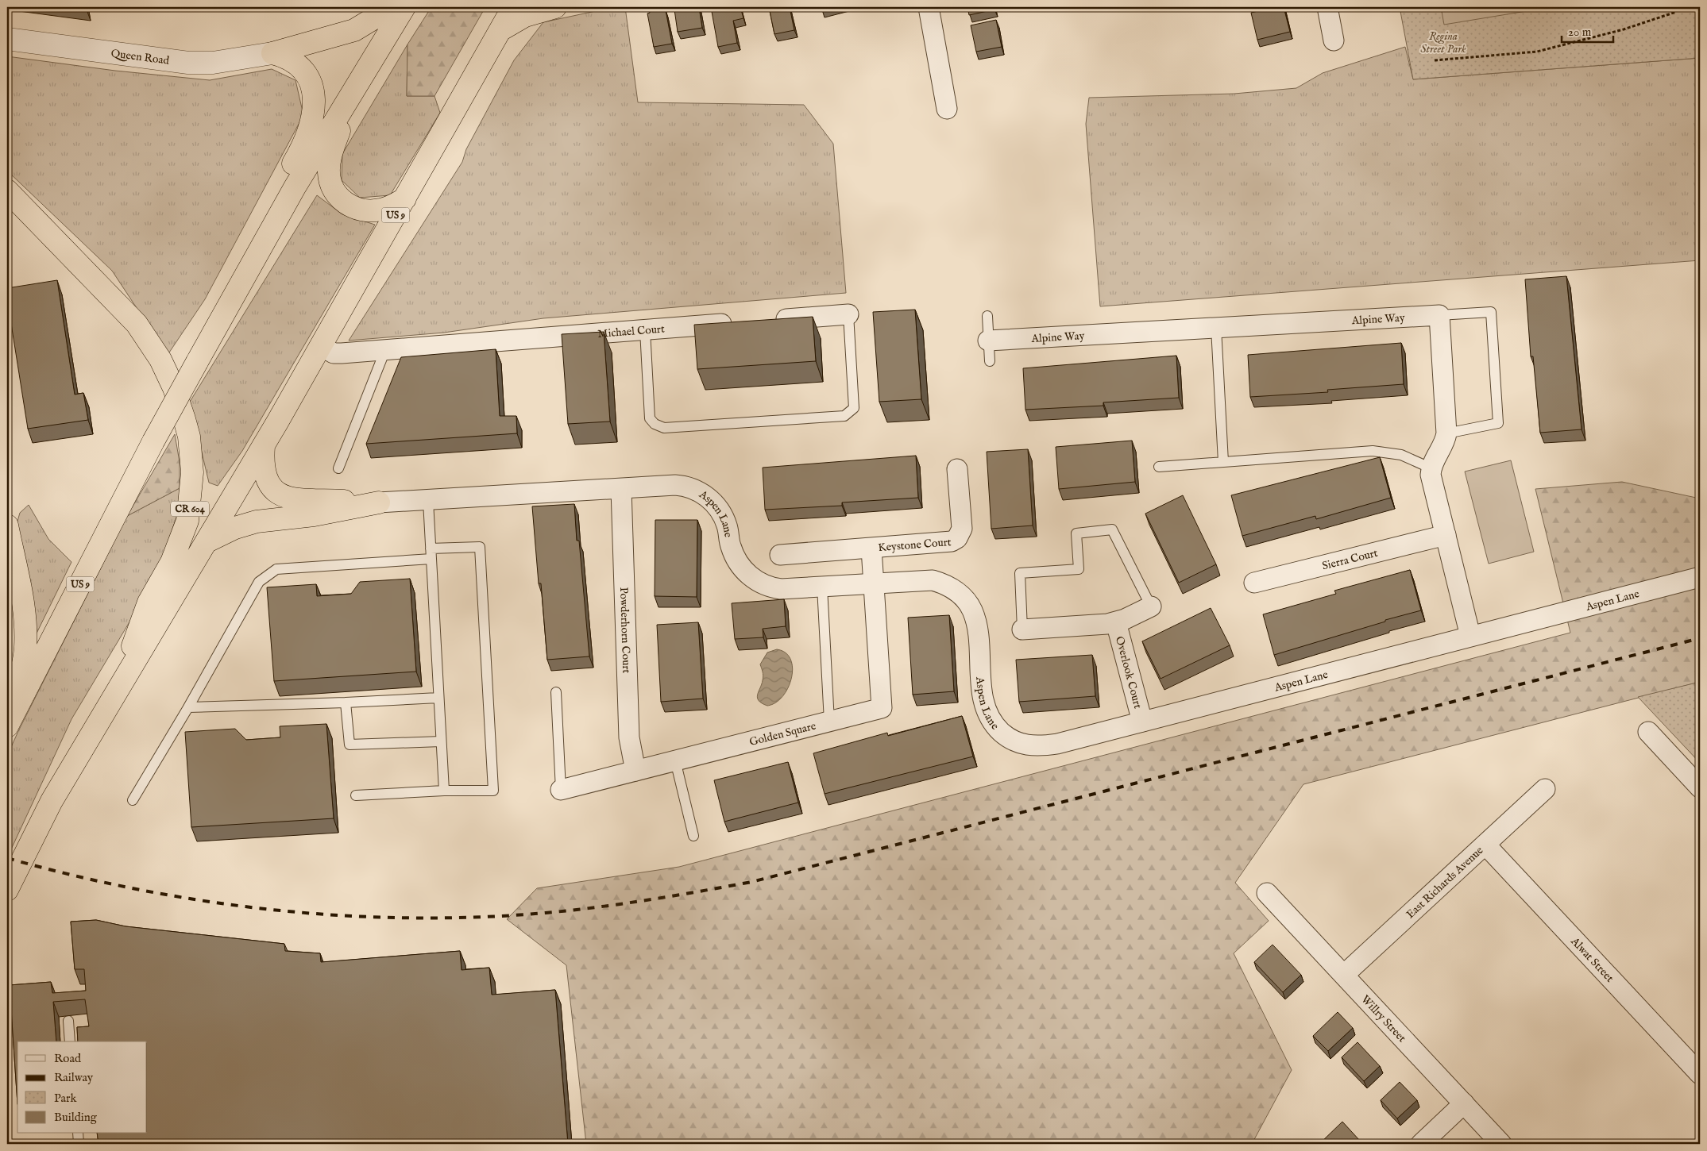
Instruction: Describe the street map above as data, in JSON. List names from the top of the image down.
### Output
{
  "streets": {
    "highway": ["US 9", "CR 604"],
    "street": [
      "Queen Road",
      "Alpine Way",
      "Michael Court",
      "Aspen Lane",
      "Keystone Court",
      "Sierra Court",
      "Powderhorn Court",
      "Overlook Court",
      "Golden Square",
      "East Richards Avenue",
      "Alwat Street",
      "Willry Street"
    ]
  },
  "crossings": [
    ["US 9", "Michael Court"],
    ["US 9", "CR 604"],
    ["Aspen Lane", "Keystone Court"],
    ["Aspen Lane", "Powderhorn Court"],
    ["Aspen Lane", "Overlook Court"],
    ["Aspen Lane", "Golden Square"],
    ["Keystone Court", "Golden Square"],
    ["Powderhorn Court", "Golden Square"],
    ["East Richards Avenue", "Alwat Street"],
    ["East Richards Avenue", "Willry Street"]
  ],
  "parks": ["Regina Street Park"],
  "legend": [
    "Road",
    "Railway",
    "Park",
    "Building"
  ],
  "scale_bar": "20 m"
}
